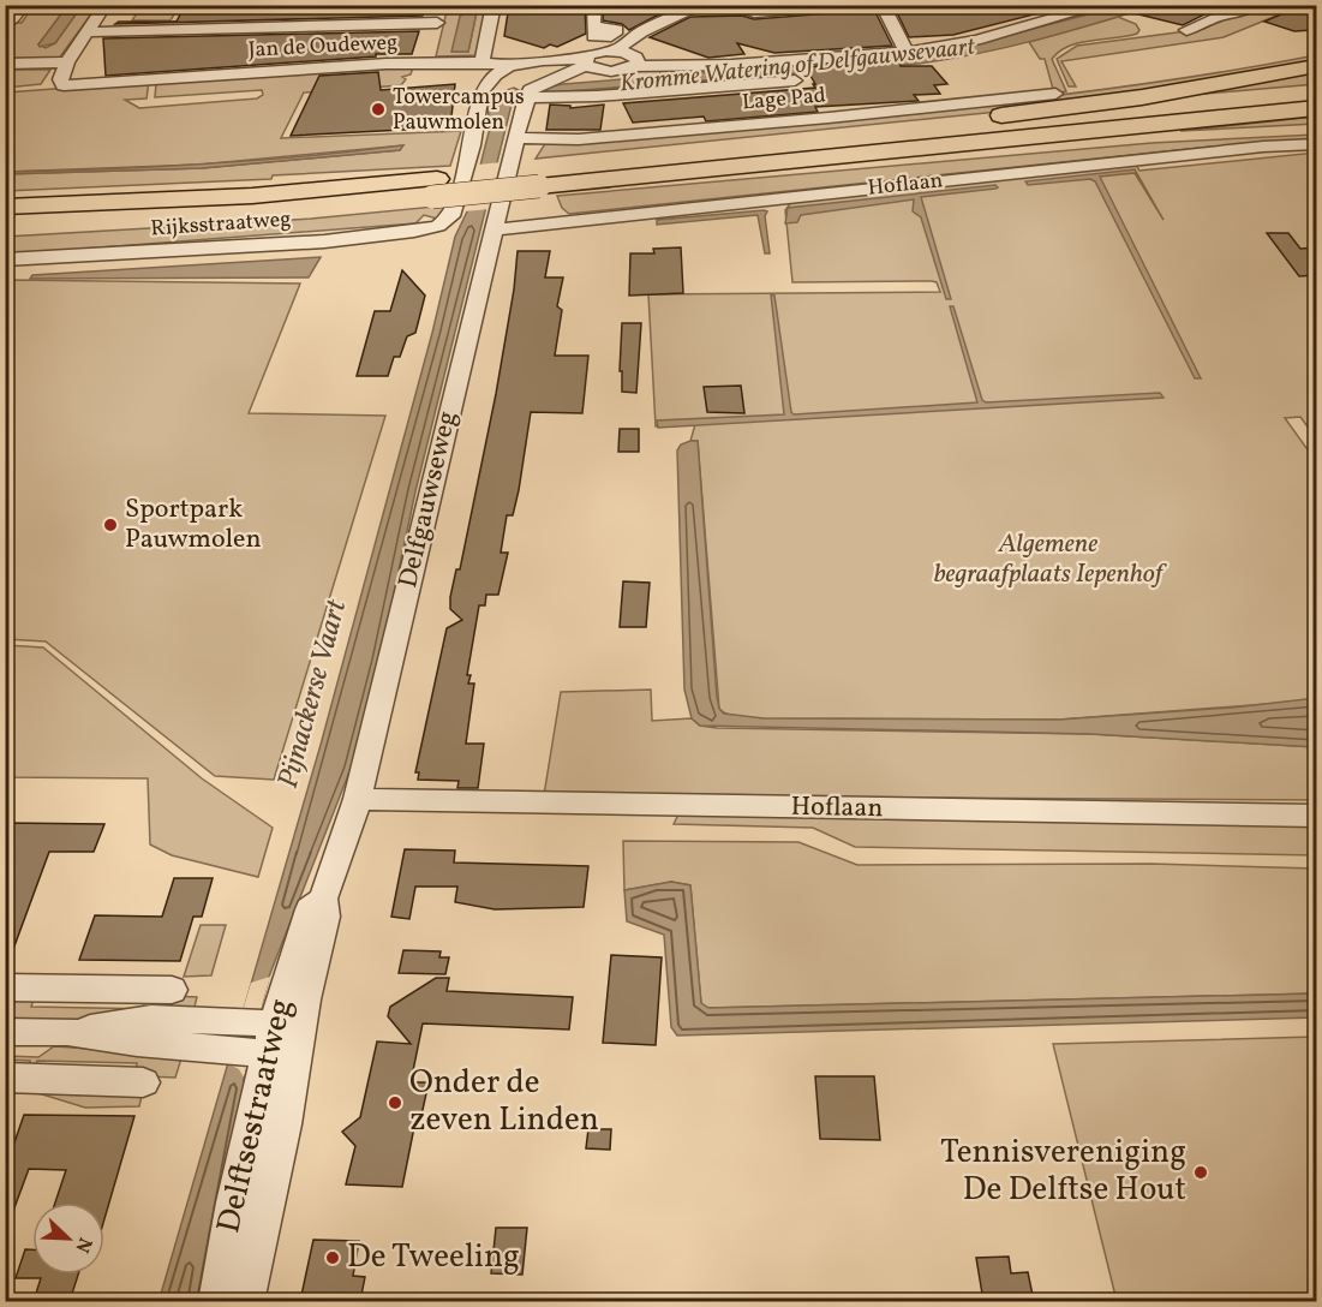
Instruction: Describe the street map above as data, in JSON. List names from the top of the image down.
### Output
{
  "streets": {
    "street": [
      "Jan de Oudeweg",
      "Lage Pad",
      "Hoflaan",
      "Rijksstraatweg",
      "Delfgauwseweg",
      "Delftsestraatweg"
    ]
  },
  "crossings": [
    ["Jan de Oudeweg", "Rijksstraatweg"],
    ["Lage Pad", "Delfgauwseweg"],
    ["Hoflaan", "Delfgauwseweg"],
    ["Delfgauwseweg", "Delftsestraatweg"]
  ],
  "water": ["Kromme Watering of Delfgauwsevaart", "Pijnackerse Vaart"],
  "parks": ["Algemene begraafplaats Iepenhof"],
  "places": [
    "Towercampus Pauwmolen",
    "Sportpark Pauwmolen",
    "Onder de zeven Linden",
    "Tennisvereniging De Delftse Hout",
    "De Tweeling"
  ],
  "north": "bottom right"
}
